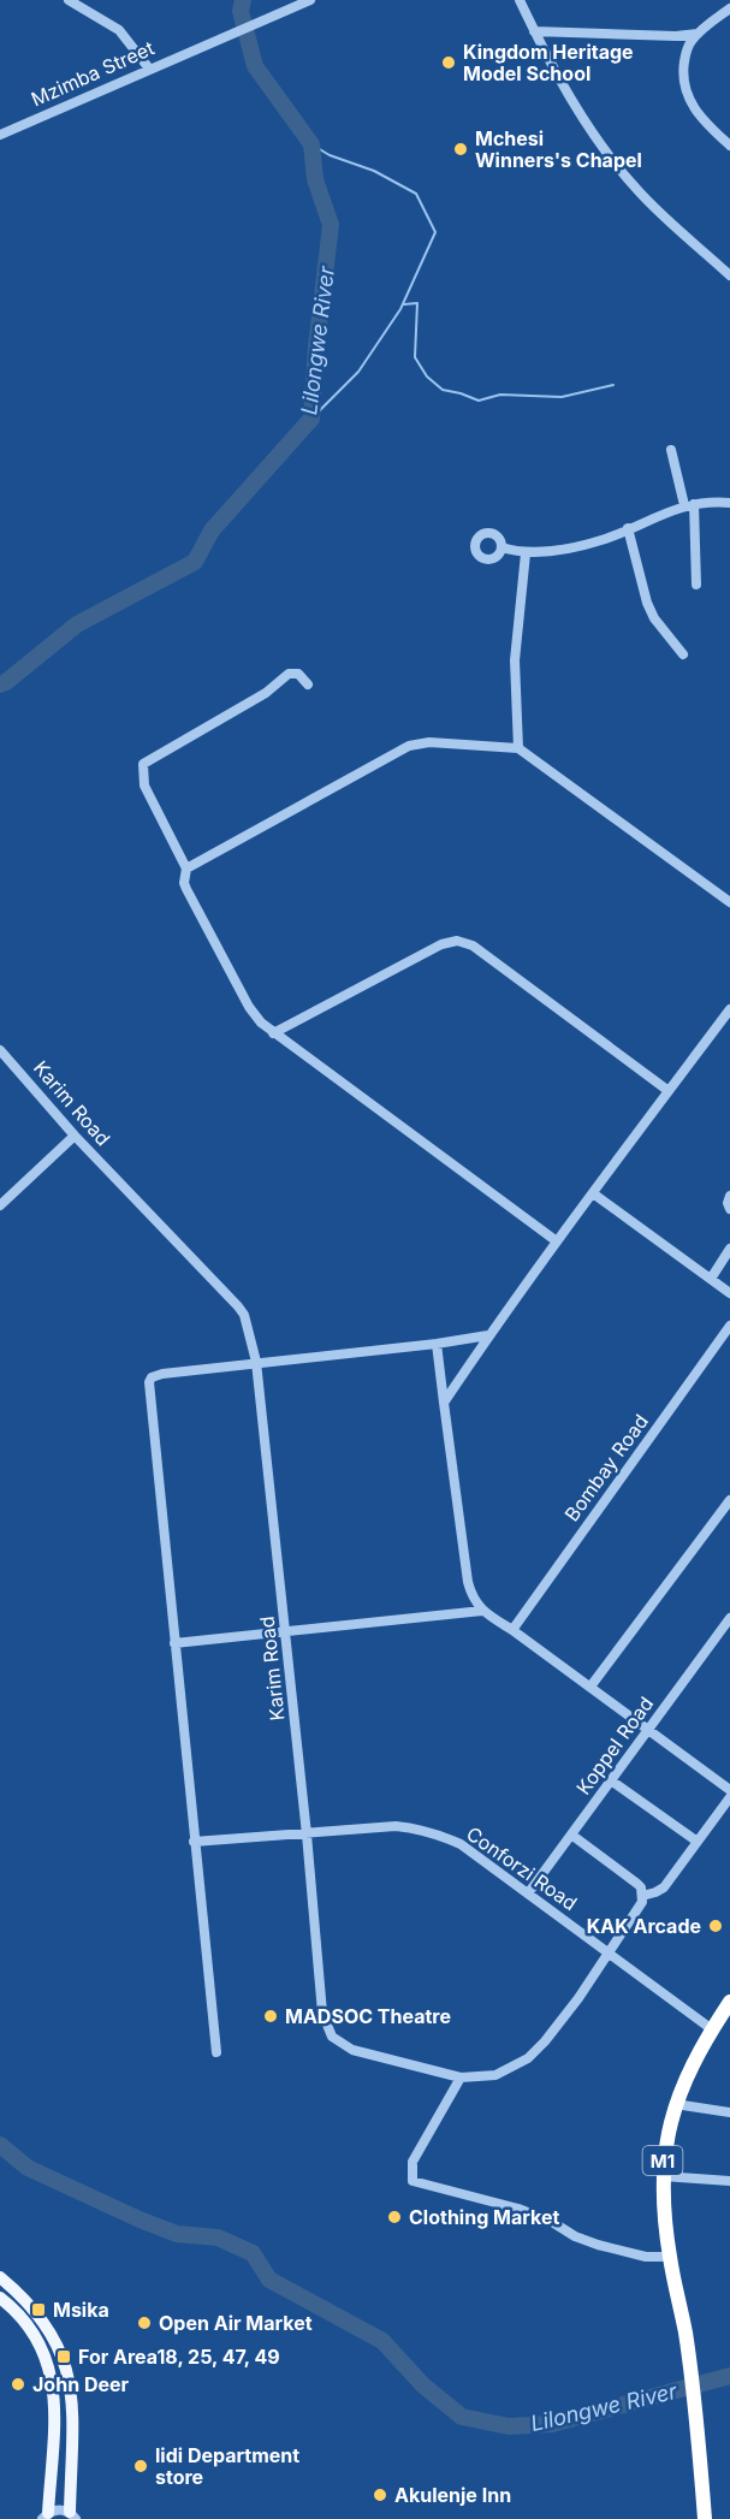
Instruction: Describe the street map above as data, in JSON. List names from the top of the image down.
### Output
{
  "streets": {
    "highway": ["M1"],
    "street": [
      "Mzimba Street",
      "Karim Road",
      "Bombay Road",
      "Koppel Road",
      "Conforzi Road"
    ]
  },
  "crossings": [
    ["Karim Road", "Conforzi Road"],
    ["Koppel Road", "Conforzi Road"],
    ["Conforzi Road", "M1"]
  ],
  "water": ["Lilongwe River"],
  "places": {
    "other": [
      "Kingdom Heritage Model School",
      "Mchesi Winners's Chapel",
      "KAK Arcade",
      "MADSOC Theatre",
      "Clothing Market",
      "Open Air Market",
      "John Deer",
      "lidi Department store",
      "Akulenje Inn"
    ],
    "transit": ["Msika", "For Area18, 25, 47, 49"]
  }
}
